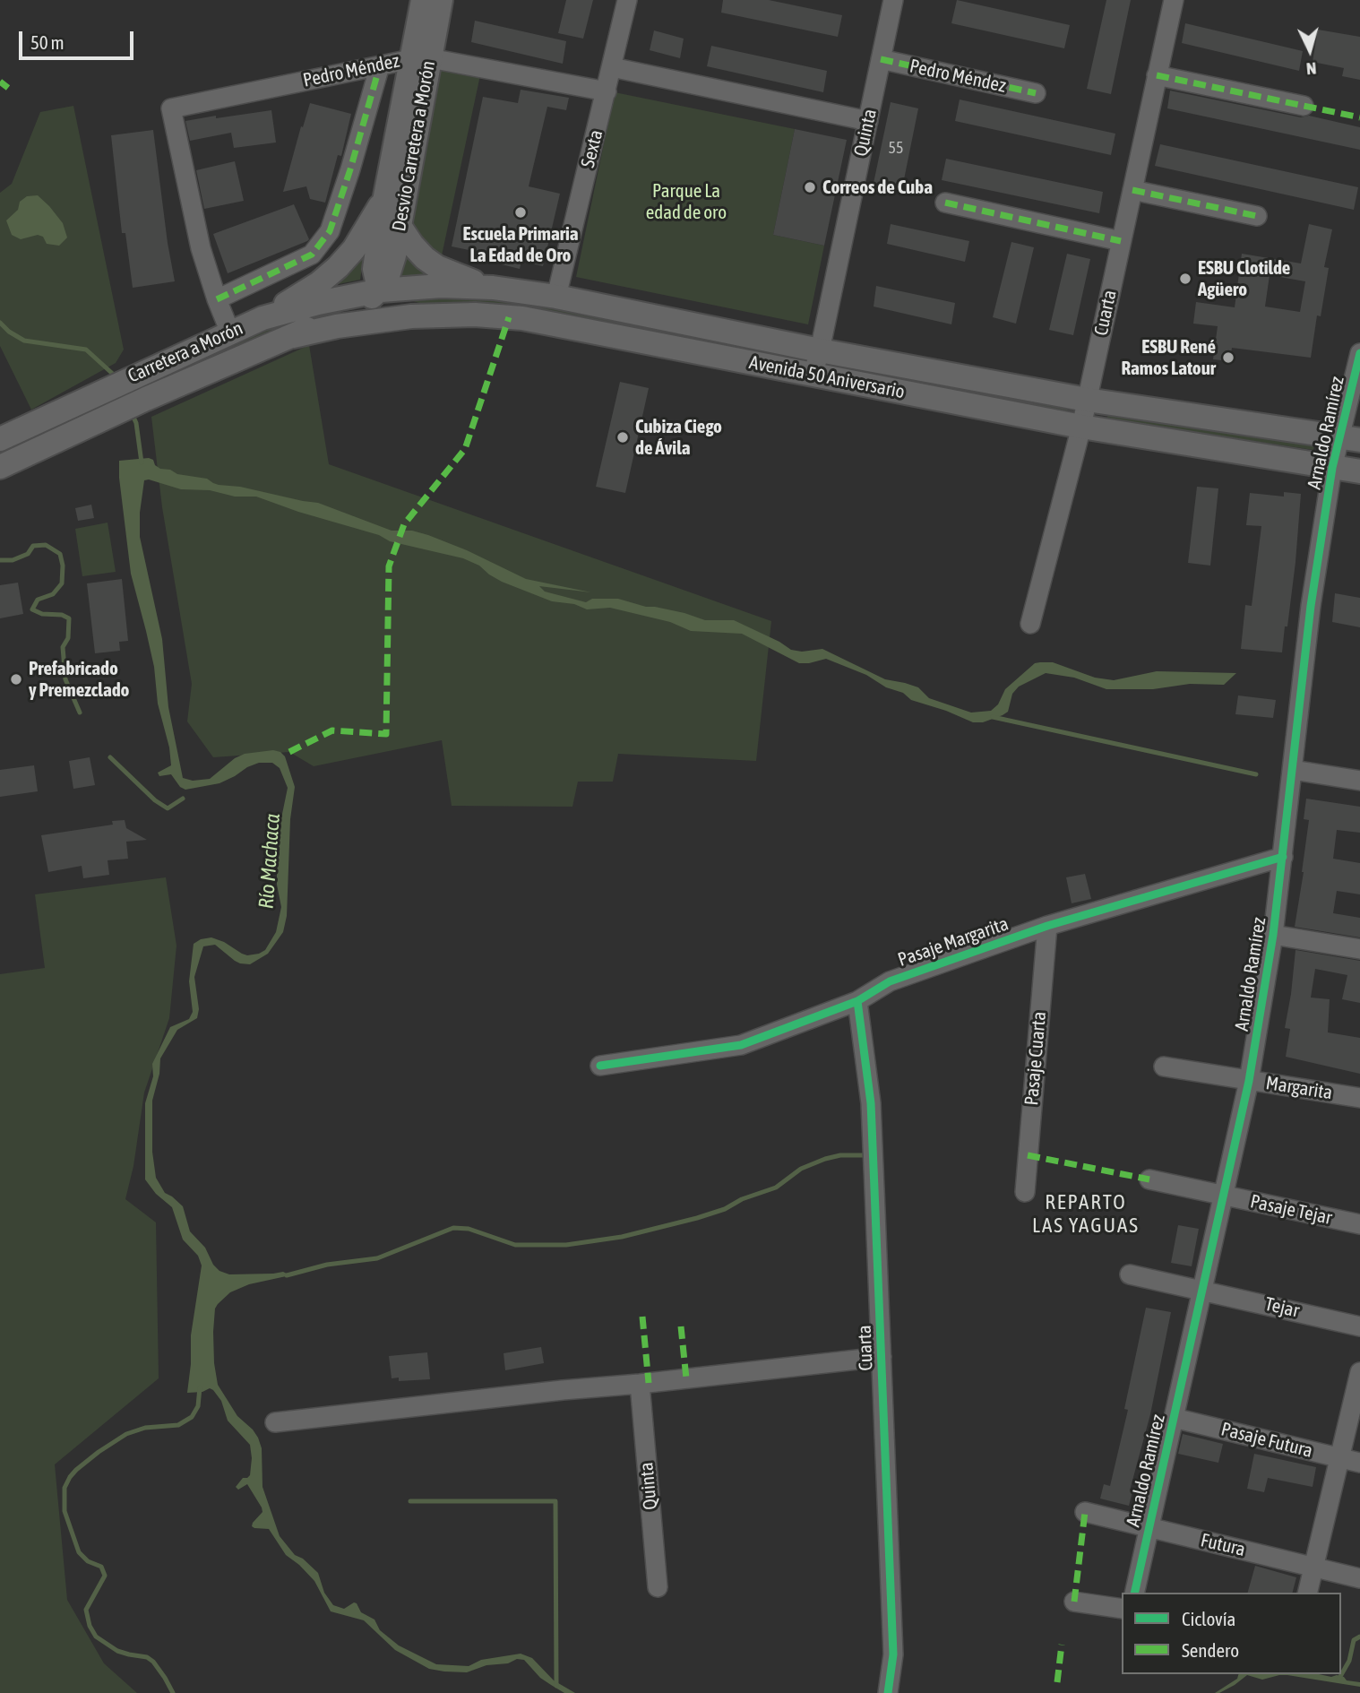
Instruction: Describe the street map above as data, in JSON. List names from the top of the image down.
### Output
{
  "streets": {
    "main road": ["Desvio Carretera a Morón", "Carretera a Morón", "Avenida 50 Aniversario"],
    "street": [
      "Pedro Méndez",
      "Quinta",
      "Sexta",
      "Cuarta",
      "Arnaldo Ramírez",
      "Pasaje Margarita",
      "Pasaje Cuarta",
      "Margarita",
      "Pasaje Tejar",
      "Tejar",
      "Pasaje Futura",
      "Futura"
    ]
  },
  "crossings": [
    ["Pedro Méndez", "Quinta"],
    ["Pedro Méndez", "Desvio Carretera a Morón"],
    ["Pedro Méndez", "Sexta"],
    ["Quinta", "Avenida 50 Aniversario"],
    ["Desvio Carretera a Morón", "Carretera a Morón"],
    ["Desvio Carretera a Morón", "Avenida 50 Aniversario"],
    ["Sexta", "Avenida 50 Aniversario"],
    ["Cuarta", "Avenida 50 Aniversario"],
    ["Cuarta", "Pasaje Margarita"],
    ["Carretera a Morón", "Avenida 50 Aniversario"],
    ["Avenida 50 Aniversario", "Arnaldo Ramírez"],
    ["Arnaldo Ramírez", "Pasaje Margarita"],
    ["Arnaldo Ramírez", "Margarita"],
    ["Arnaldo Ramírez", "Pasaje Tejar"],
    ["Arnaldo Ramírez", "Tejar"],
    ["Arnaldo Ramírez", "Pasaje Futura"],
    ["Arnaldo Ramírez", "Futura"],
    ["Pasaje Margarita", "Pasaje Cuarta"]
  ],
  "districts": ["REPARTO LAS YAGUAS"],
  "water": ["Río Machaca"],
  "parks": ["Parque La edad de oro"],
  "places": [
    "Correos de Cuba",
    "Escuela Primaria La Edad de Oro",
    "ESBU Clotilde Agüero",
    "ESBU René Ramos Latour",
    "Cubiza Ciego de Ávila",
    "Prefabricado y Premezclado"
  ],
  "house_numbers": ["55"],
  "legend": ["Ciclovía", "Sendero"],
  "scale_bar": "50 m",
  "north": "bottom"
}
